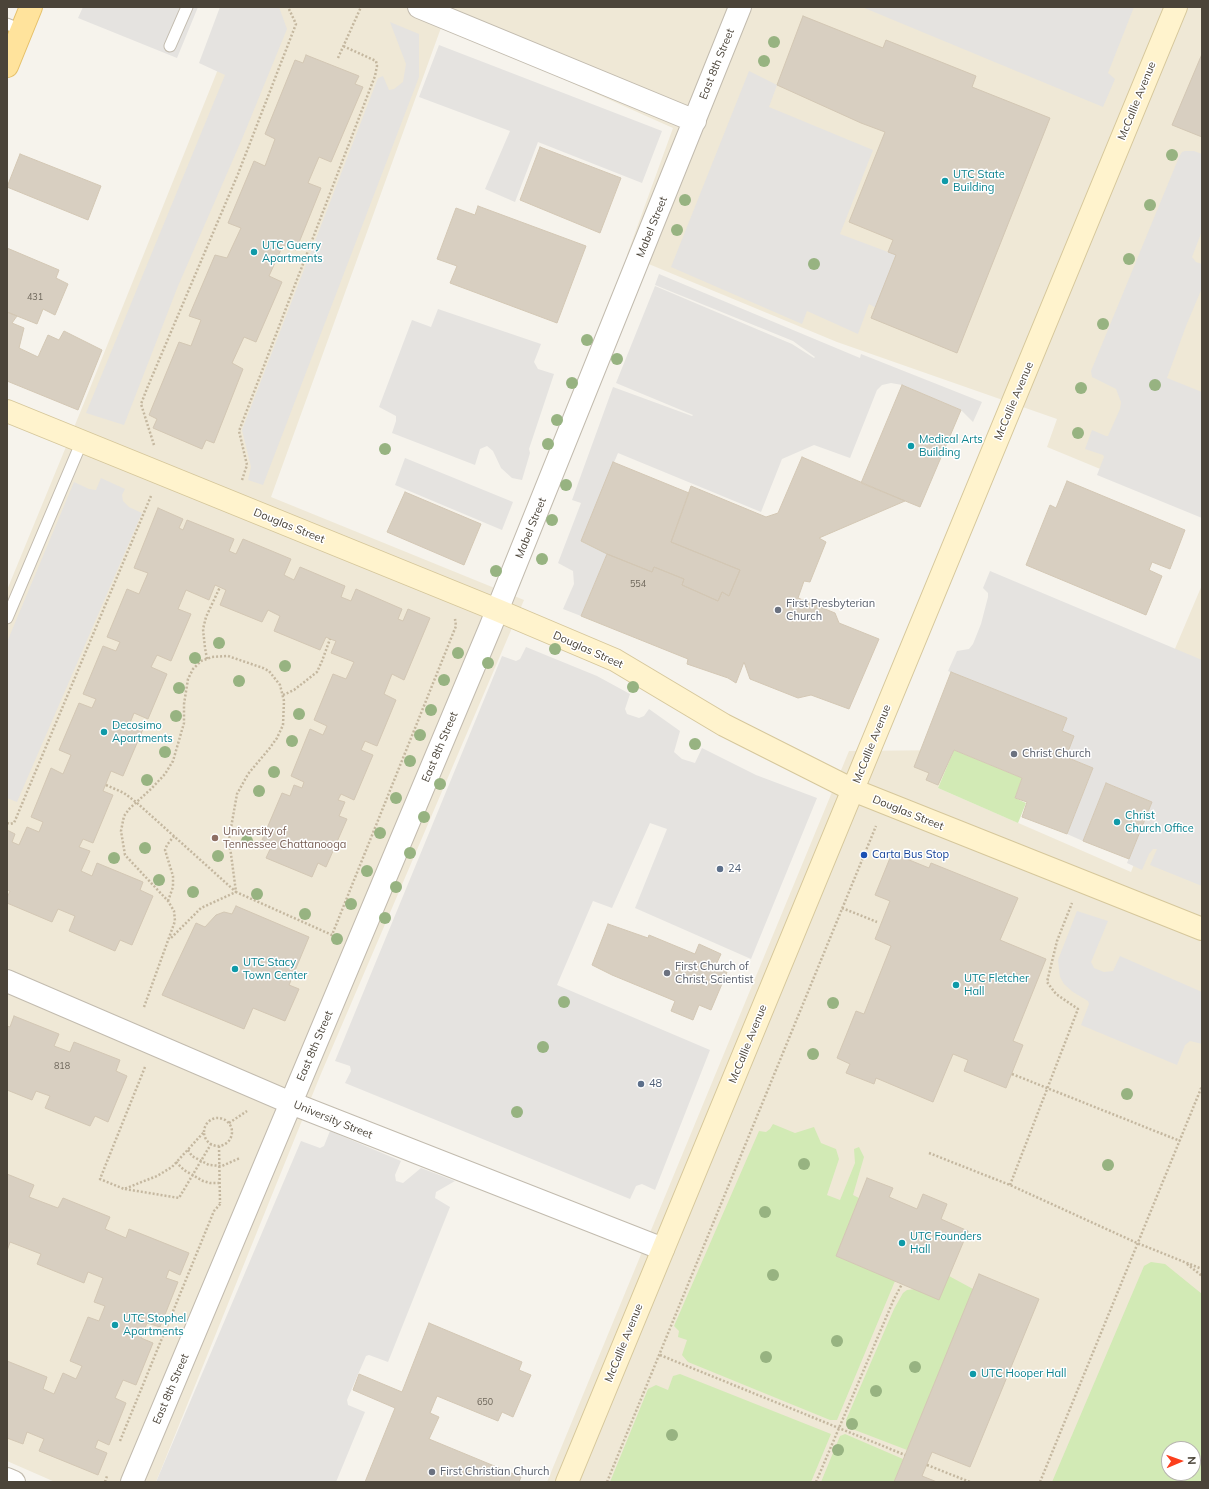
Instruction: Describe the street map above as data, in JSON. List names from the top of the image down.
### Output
{
  "streets": {
    "main road": ["McCallie Avenue", "Douglas Street"],
    "street": ["East 8th Street", "Mabel Street", "University Street"]
  },
  "crossings": [
    ["East 8th Street", "Mabel Street"],
    ["East 8th Street", "Douglas Street"],
    ["East 8th Street", "University Street"],
    ["McCallie Avenue", "Douglas Street"],
    ["McCallie Avenue", "University Street"],
    ["Mabel Street", "Douglas Street"]
  ],
  "places": [
    "UTC State Building",
    "UTC Guerry Apartments",
    "Medical Arts Building",
    "First Presbyterian Church",
    "Decosimo Apartments",
    "Christ Church",
    "Christ Church Office",
    "University of Tennessee Chattanooga",
    "Carta Bus Stop",
    "24",
    "UTC Stacy Town Center",
    "First Church of Christ, Scientist",
    "UTC Fletcher Hall",
    "48",
    "UTC Founders Hall",
    "UTC Stophel Apartments",
    "UTC Hooper Hall",
    "First Christian Church"
  ],
  "house_numbers": [
    "431",
    "554",
    "818",
    "650"
  ],
  "north": "right"
}
